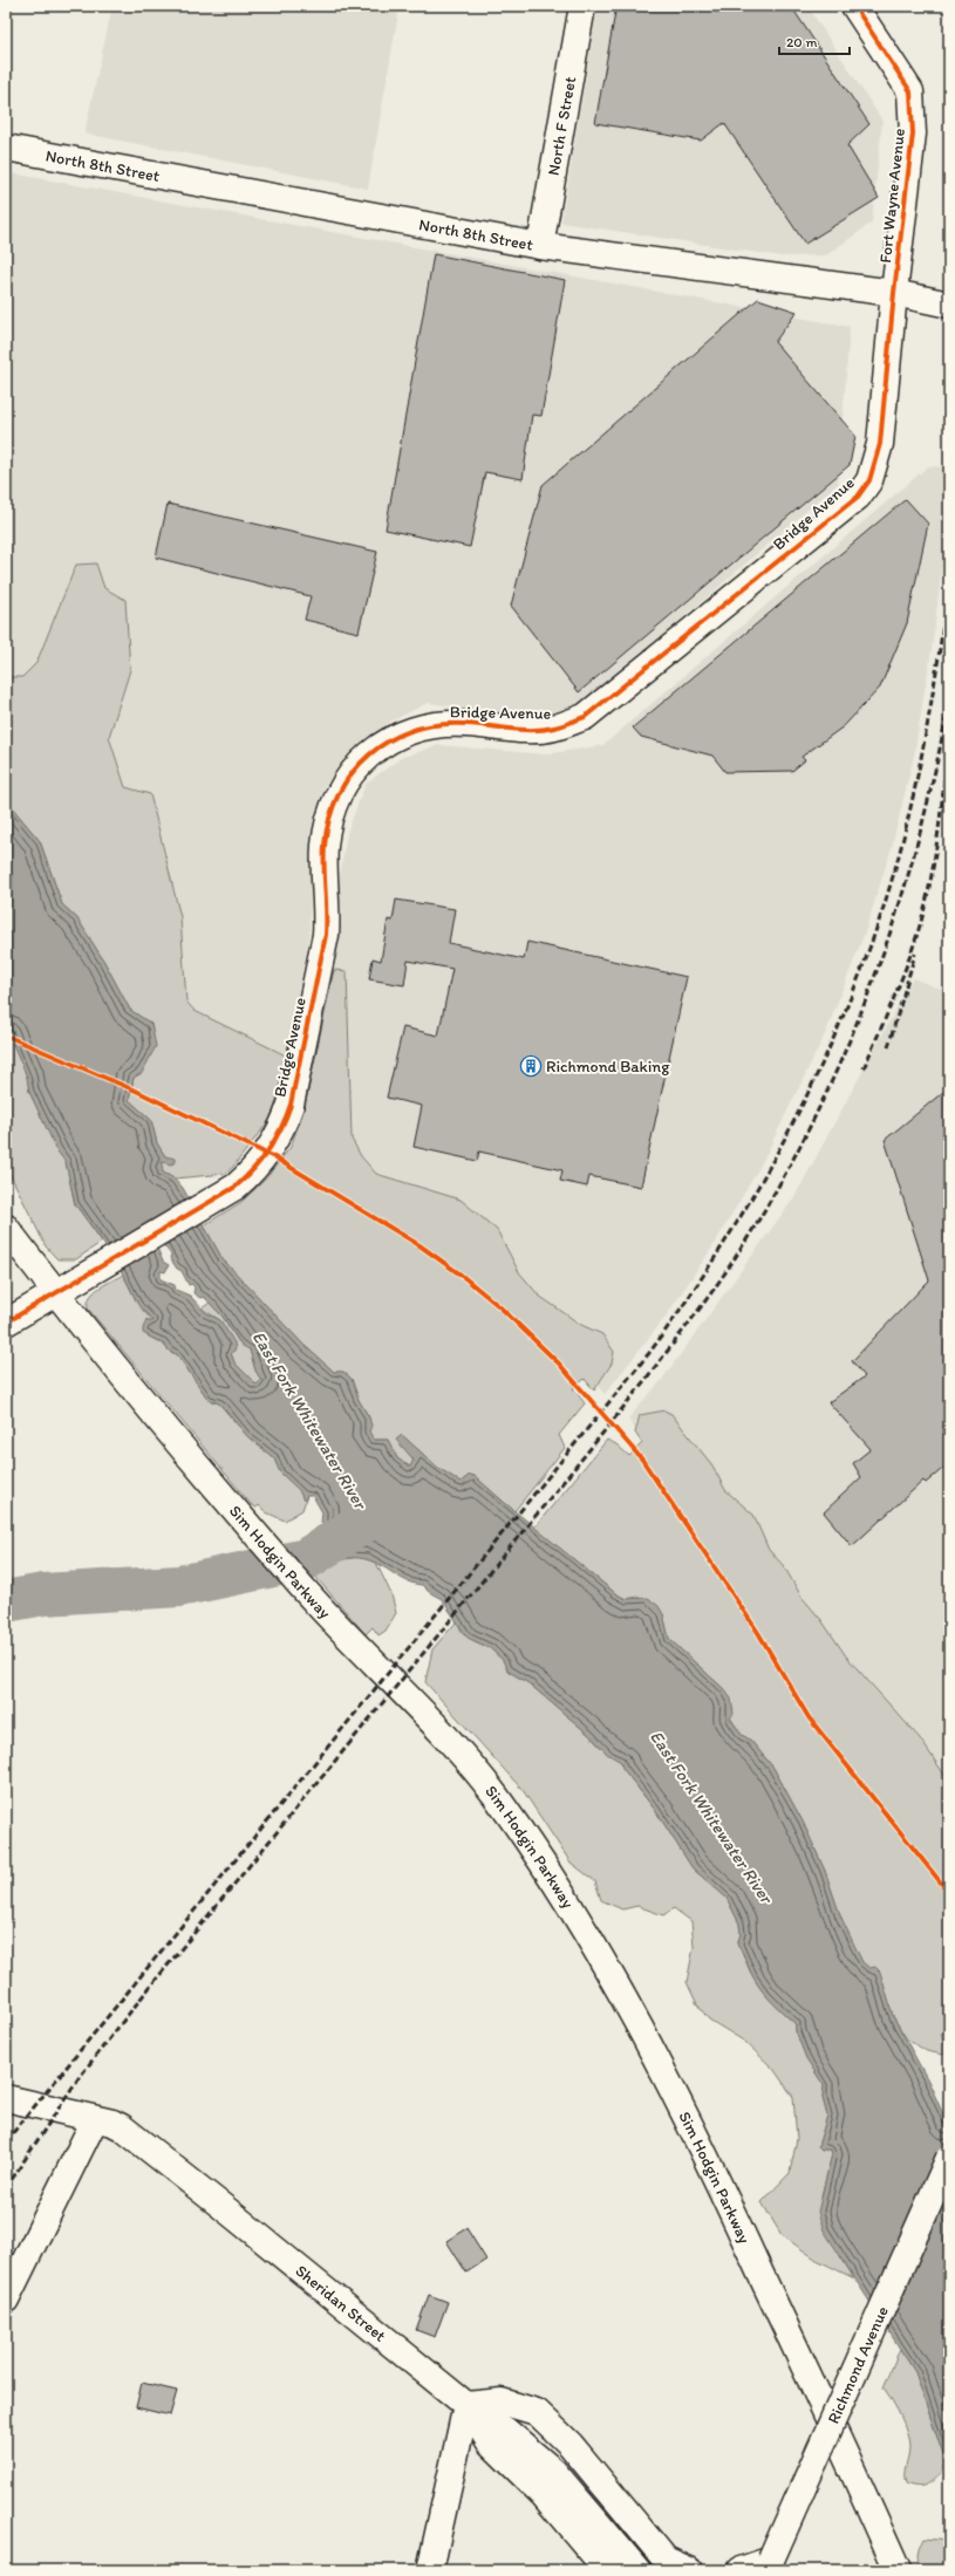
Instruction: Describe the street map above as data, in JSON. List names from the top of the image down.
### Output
{
  "streets": {
    "street": [
      "North F Street",
      "North 8th Street",
      "Fort Wayne Avenue",
      "Bridge Avenue",
      "Sim Hodgin Parkway",
      "Sheridan Street",
      "Richmond Avenue"
    ]
  },
  "crossings": [
    ["North F Street", "North 8th Street"],
    ["North 8th Street", "Fort Wayne Avenue"],
    ["North 8th Street", "Bridge Avenue"],
    ["Fort Wayne Avenue", "Bridge Avenue"],
    ["Bridge Avenue", "Sim Hodgin Parkway"]
  ],
  "water": ["East Fork Whitewater River"],
  "places": {
    "building": ["Richmond Baking"]
  },
  "scale_bar": "20 m"
}
